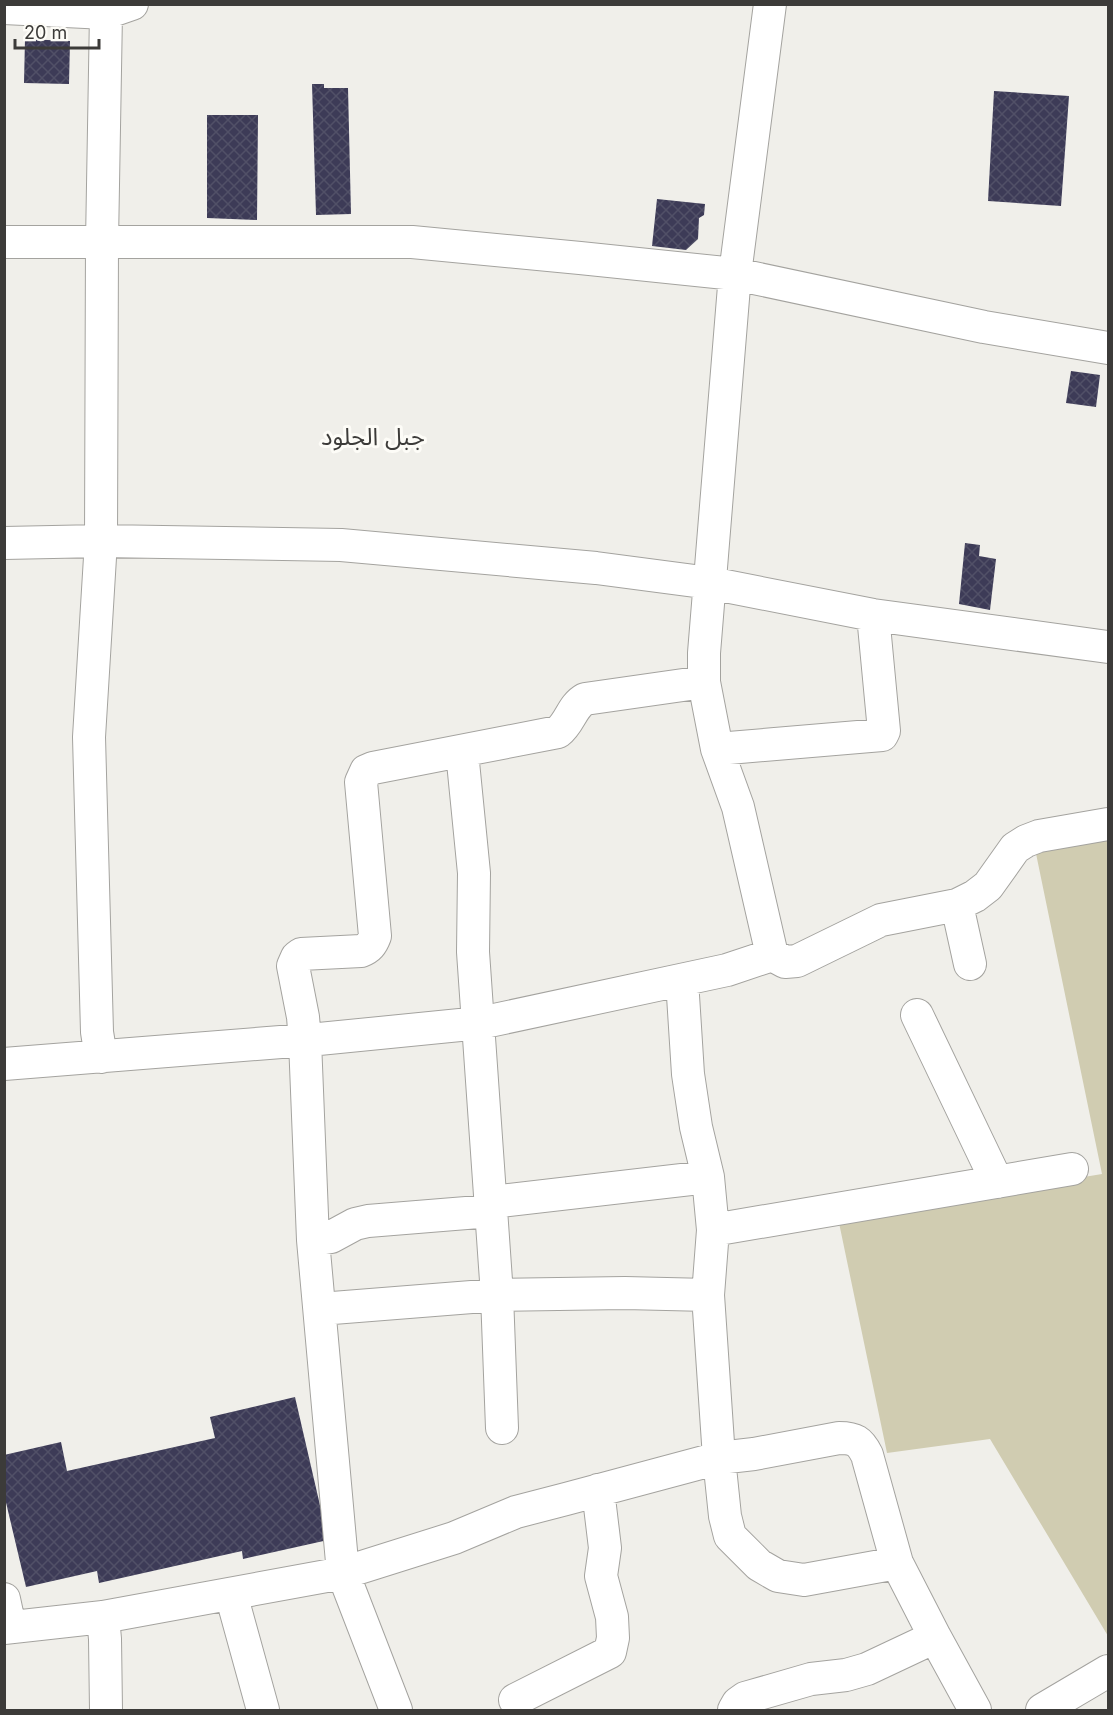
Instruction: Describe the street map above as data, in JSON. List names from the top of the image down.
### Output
{
  "districts": ["جبل الجلود"],
  "scale_bar": "20 m"
}
